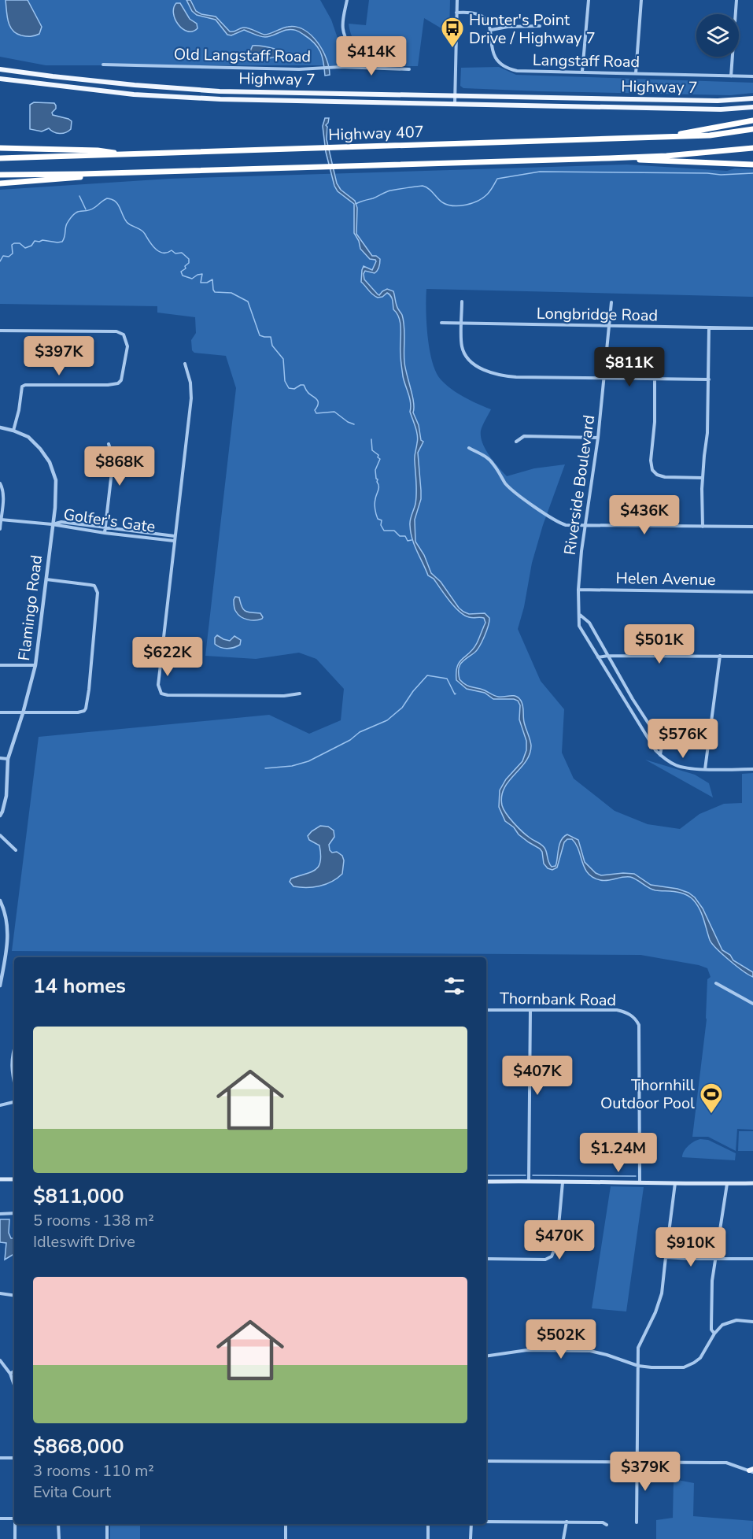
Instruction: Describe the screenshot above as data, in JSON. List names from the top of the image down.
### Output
{
  "streets": {
    "highway": ["Highway 407"],
    "main road": ["Highway 7"],
    "street": [
      "Old Langstaff Road",
      "Langstaff Road",
      "Longbridge Road",
      "Riverside Boulevard",
      "Golfer's Gate",
      "Helen Avenue",
      "Flamingo Road",
      "Thornbank Road"
    ]
  },
  "crossings": [
    ["Longbridge Road", "Riverside Boulevard"],
    ["Riverside Boulevard", "Helen Avenue"],
    ["Golfer's Gate", "Flamingo Road"]
  ],
  "places": {
    "bus stop": ["Hunter's Point Drive / Highway 7"],
    "sports": ["Thornhill Outdoor Pool"]
  },
  "page": {
    "price": [
      "$414K",
      "$397K",
      "$811K",
      "$868K",
      "$436K",
      "$501K",
      "$622K",
      "$576K",
      "$407K",
      "$1.24M",
      "$470K",
      "$910K",
      "$502K",
      "$379K"
    ],
    "heading": "14 homes",
    "list": [
      {
        "name": "$811,000",
        "note": "5 rooms · 138 m² · Idleswift Drive"
      },
      {
        "name": "$868,000",
        "note": "3 rooms · 110 m² · Evita Court"
      }
    ]
  }
}
